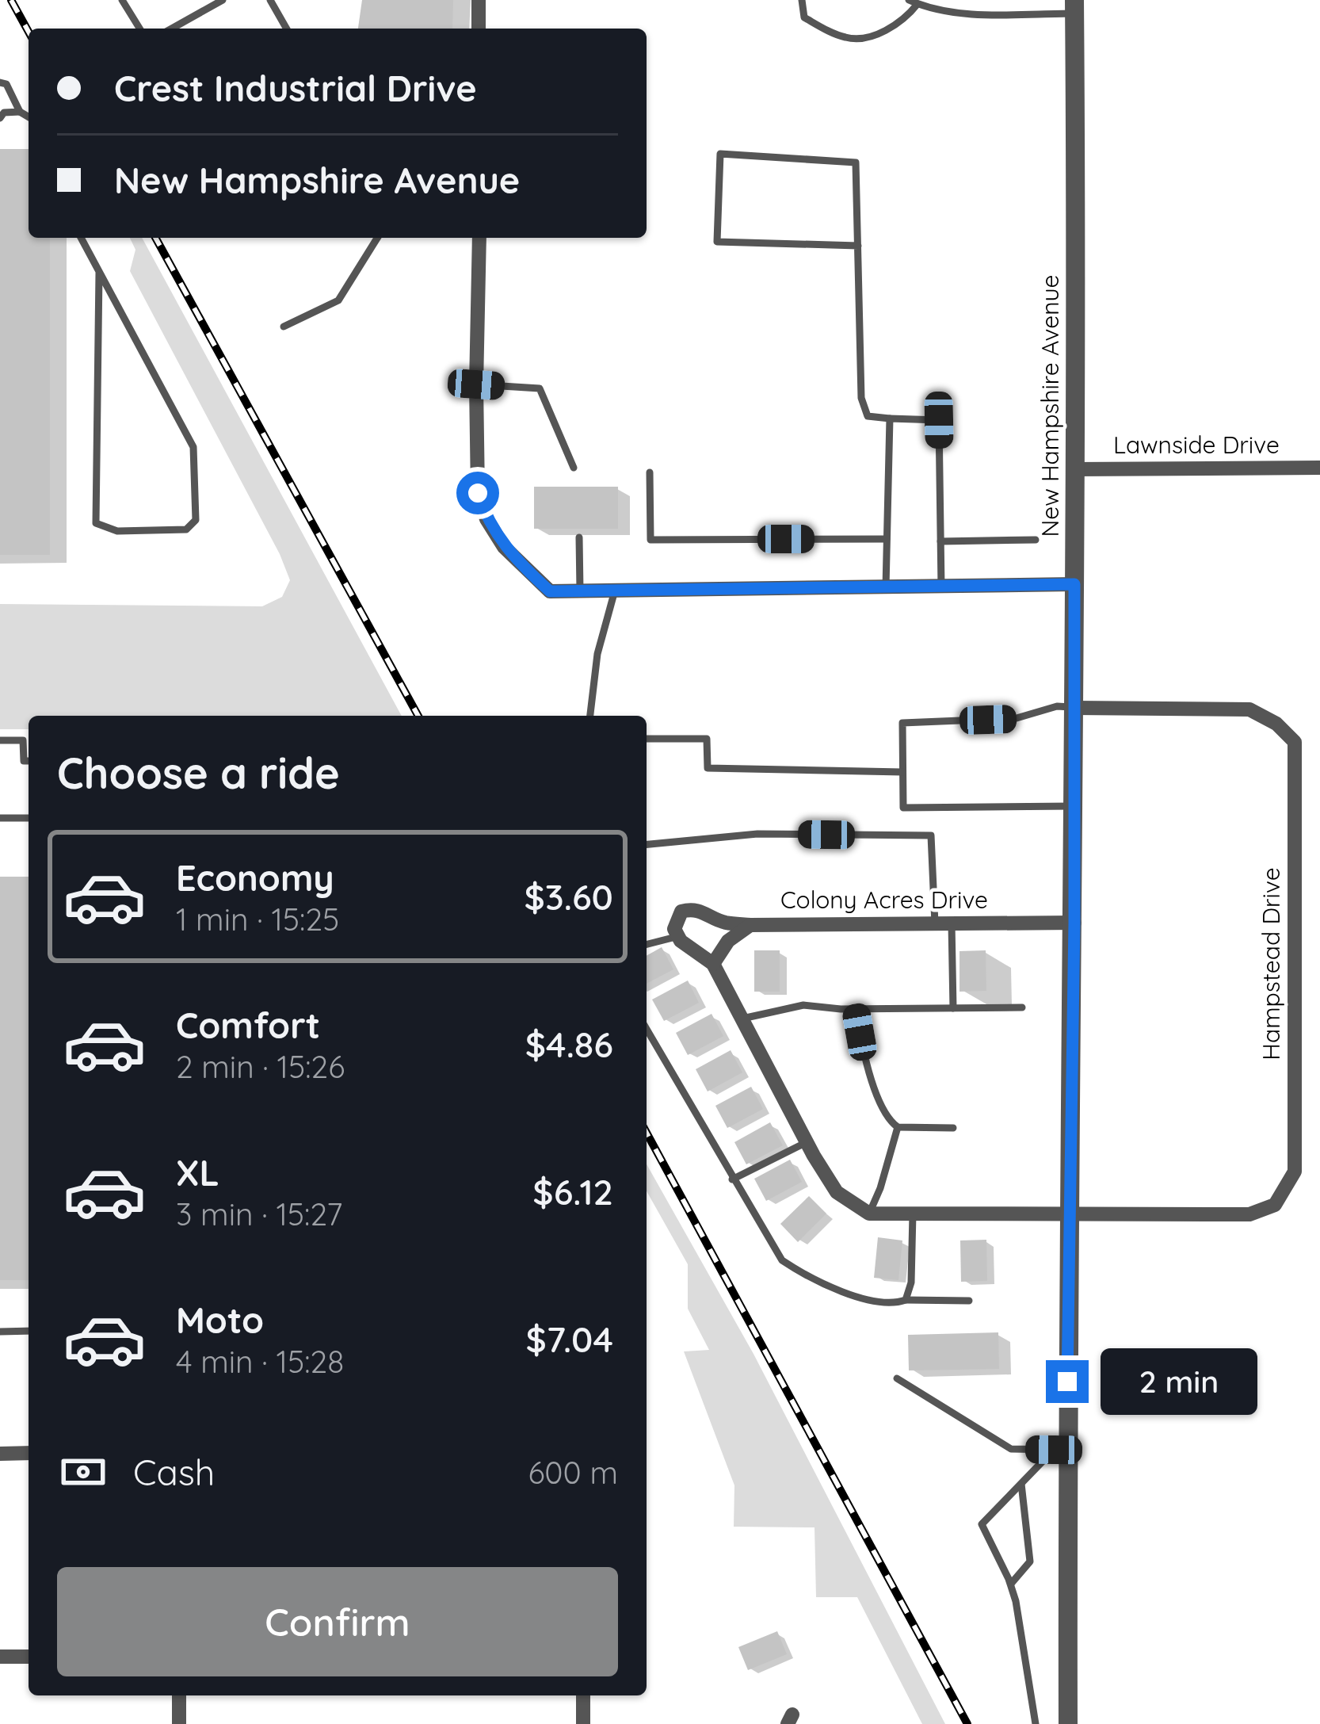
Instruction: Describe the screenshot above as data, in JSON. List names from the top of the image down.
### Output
{
  "streets": {
    "street": [
      "New Hampshire Avenue",
      "Lawnside Drive",
      "Colony Acres Drive",
      "Hampstead Drive"
    ]
  },
  "crossings": [
    ["New Hampshire Avenue", "Lawnside Drive"],
    ["New Hampshire Avenue", "Colony Acres Drive"],
    ["New Hampshire Avenue", "Hampstead Drive"]
  ],
  "page": {
    "banner": ["Crest Industrial Drive", "New Hampshire Avenue"],
    "heading": "Choose a ride",
    "list": [
      {
        "name": "Economy",
        "note": "1 min · 15:25",
        "value": "$3.60"
      },
      {
        "name": "Comfort",
        "note": "2 min · 15:26",
        "value": "$4.86"
      },
      {
        "name": "XL",
        "note": "3 min · 15:27",
        "value": "$6.12"
      },
      {
        "name": "Moto",
        "note": "4 min · 15:28",
        "value": "$7.04"
      }
    ],
    "bubble": "2 min",
    "pay": ["Cash", "600 m"],
    "buttons": "Confirm"
  }
}
